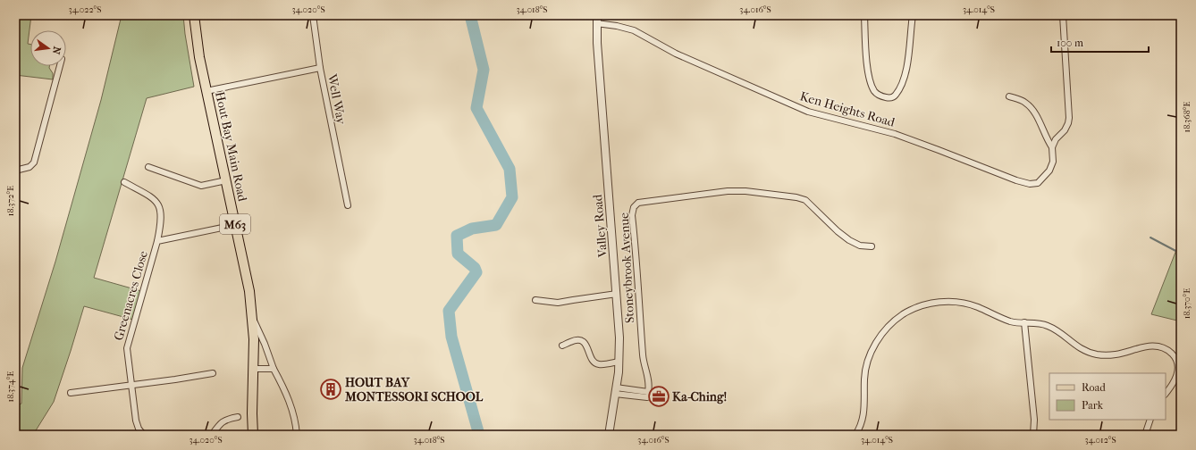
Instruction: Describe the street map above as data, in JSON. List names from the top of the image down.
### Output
{
  "streets": {
    "main road": ["Hout Bay Main Road", "M63"],
    "street": [
      "Well Way",
      "Ken Heights Road",
      "Valley Road",
      "Stoneybrook Avenue",
      "Greenacres Close"
    ]
  },
  "crossings": [
    ["Well Way", "Hout Bay Main Road"],
    ["Ken Heights Road", "Valley Road"],
    ["Hout Bay Main Road", "Greenacres Close"],
    ["Valley Road", "Stoneybrook Avenue"]
  ],
  "places": {
    "building": ["HOUT BAY MONTESSORI SCHOOL"],
    "office": ["Ka-Ching!"]
  },
  "legend": ["Road", "Park"],
  "scale_bar": "100 m",
  "north": "right",
  "coordinates": [
    "34.022°S",
    "34.020°S",
    "34.018°S",
    "34.016°S",
    "34.014°S",
    "18.368°E",
    "18.372°E",
    "18.370°E",
    "18.374°E",
    "34.012°S"
  ]
}
